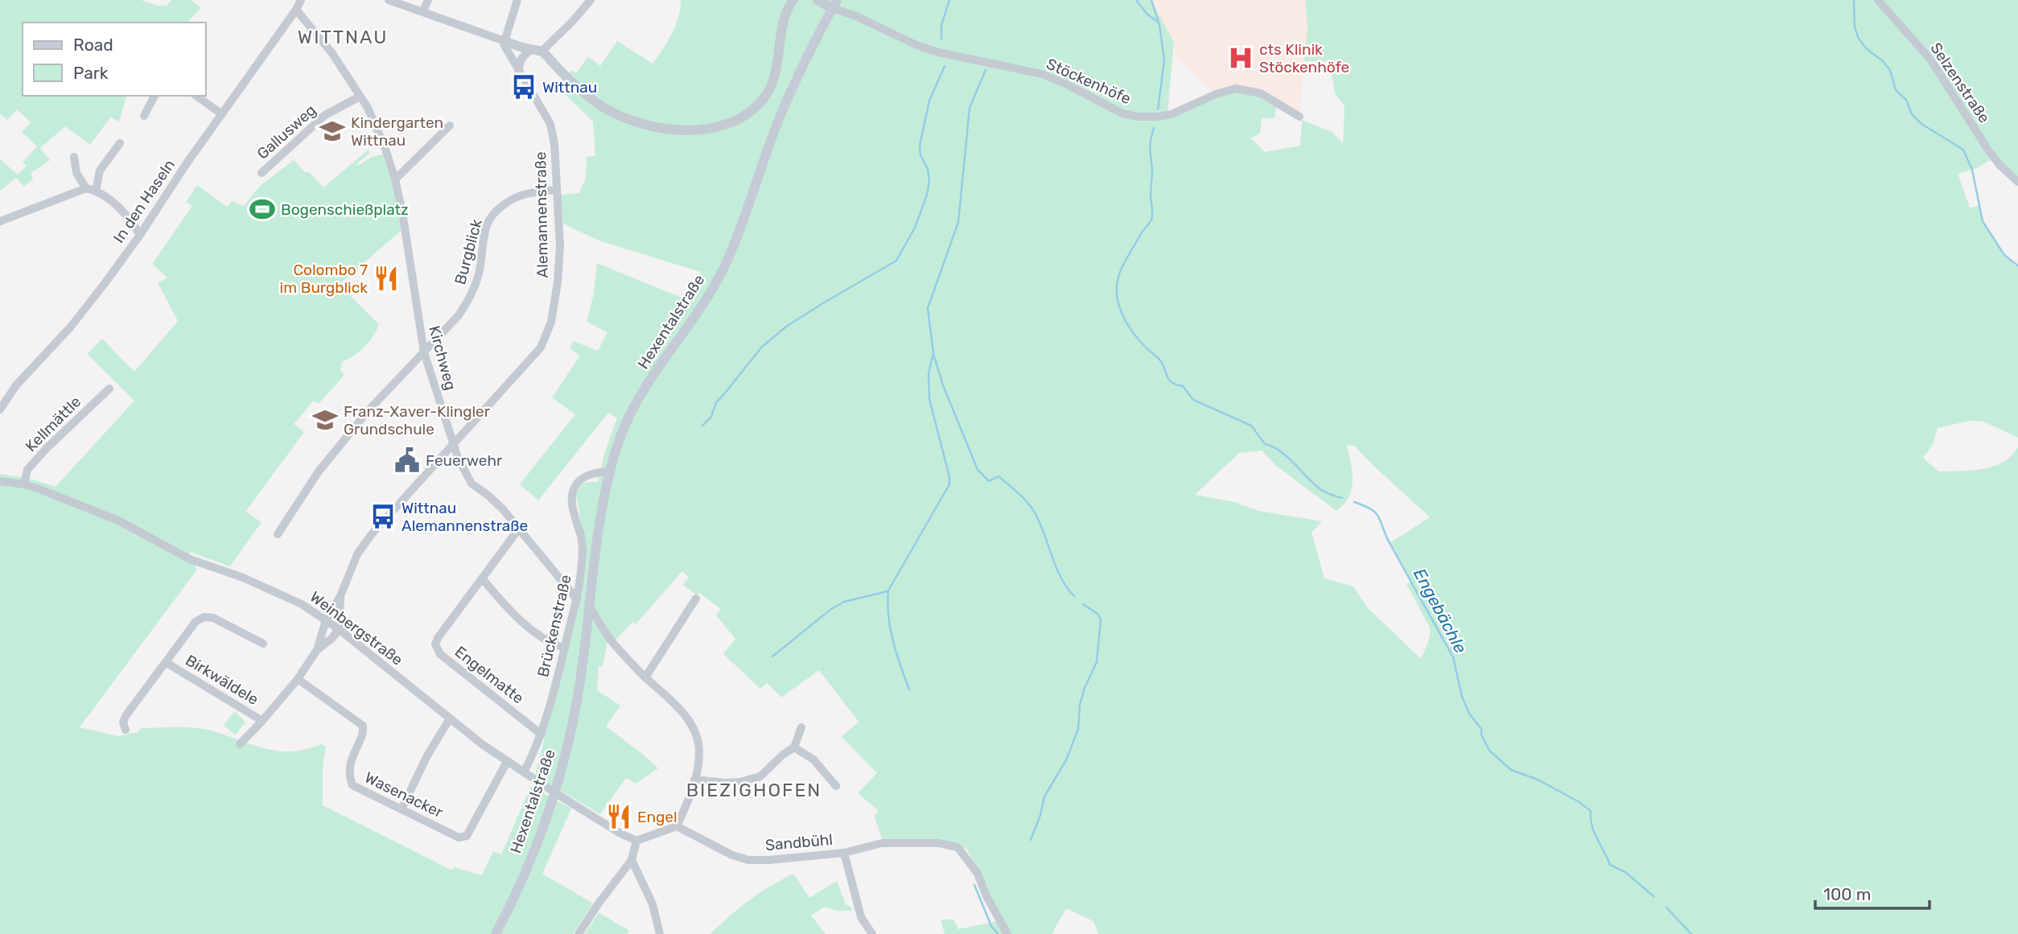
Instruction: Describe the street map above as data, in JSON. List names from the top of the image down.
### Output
{
  "streets": {
    "main road": ["Hexentalstraße"],
    "street": [
      "Stöckenhöfe",
      "Selzenstraße",
      "Gallusweg",
      "In den Haseln",
      "Alemannenstraße",
      "Burgblick",
      "Kirchweg",
      "Kellmättle",
      "Brückenstraße",
      "Weinbergstraße",
      "Engelmatte",
      "Birkwäldele",
      "Wasenacker",
      "Sandbühl"
    ]
  },
  "crossings": [
    ["Stöckenhöfe", "Hexentalstraße"],
    ["Gallusweg", "Kirchweg"],
    ["In den Haseln", "Kirchweg"],
    ["Alemannenstraße", "Burgblick"],
    ["Alemannenstraße", "Kirchweg"],
    ["Alemannenstraße", "Weinbergstraße"],
    ["Alemannenstraße", "Birkwäldele"],
    ["Alemannenstraße", "Wasenacker"],
    ["Burgblick", "Kirchweg"],
    ["Hexentalstraße", "Brückenstraße"],
    ["Kirchweg", "Brückenstraße"],
    ["Kirchweg", "Engelmatte"],
    ["Kellmättle", "Weinbergstraße"],
    ["Brückenstraße", "Weinbergstraße"],
    ["Brückenstraße", "Engelmatte"],
    ["Weinbergstraße", "Wasenacker"]
  ],
  "districts": ["WITTNAU", "BIEZIGHOFEN"],
  "water": ["Engebächle"],
  "places": {
    "hospital": ["cts Klinik Stöckenhöfe"],
    "bus stop": ["Wittnau", "Wittnau Alemannenstraße"],
    "school or university": ["Kindergarten Wittnau", "Franz-Xaver-Klingler Grundschule"],
    "sports": ["Bogenschießplatz"],
    "restaurant": ["Colombo 7 im Burgblick", "Engel"],
    "public building": ["Feuerwehr"]
  },
  "legend": ["Road", "Park"],
  "scale_bar": "100 m"
}
